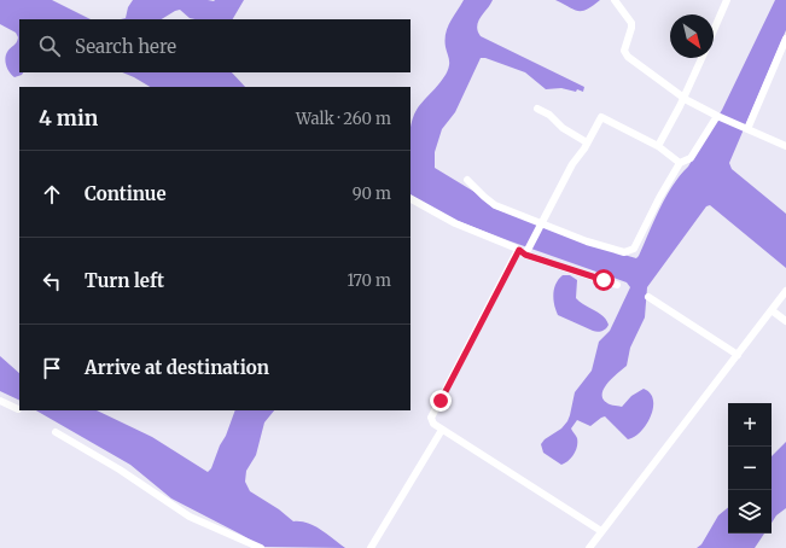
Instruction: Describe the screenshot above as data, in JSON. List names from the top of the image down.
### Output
{
  "north": "bottom right",
  "page": {
    "search": "Search here",
    "heading": ["4 min", "Walk · 260 m"],
    "list": [
      ["Continue", "90 m"],
      ["Turn left", "170 m"],
      "Arrive at destination"
    ],
    "map_buttons": ["+", "−"]
  }
}
